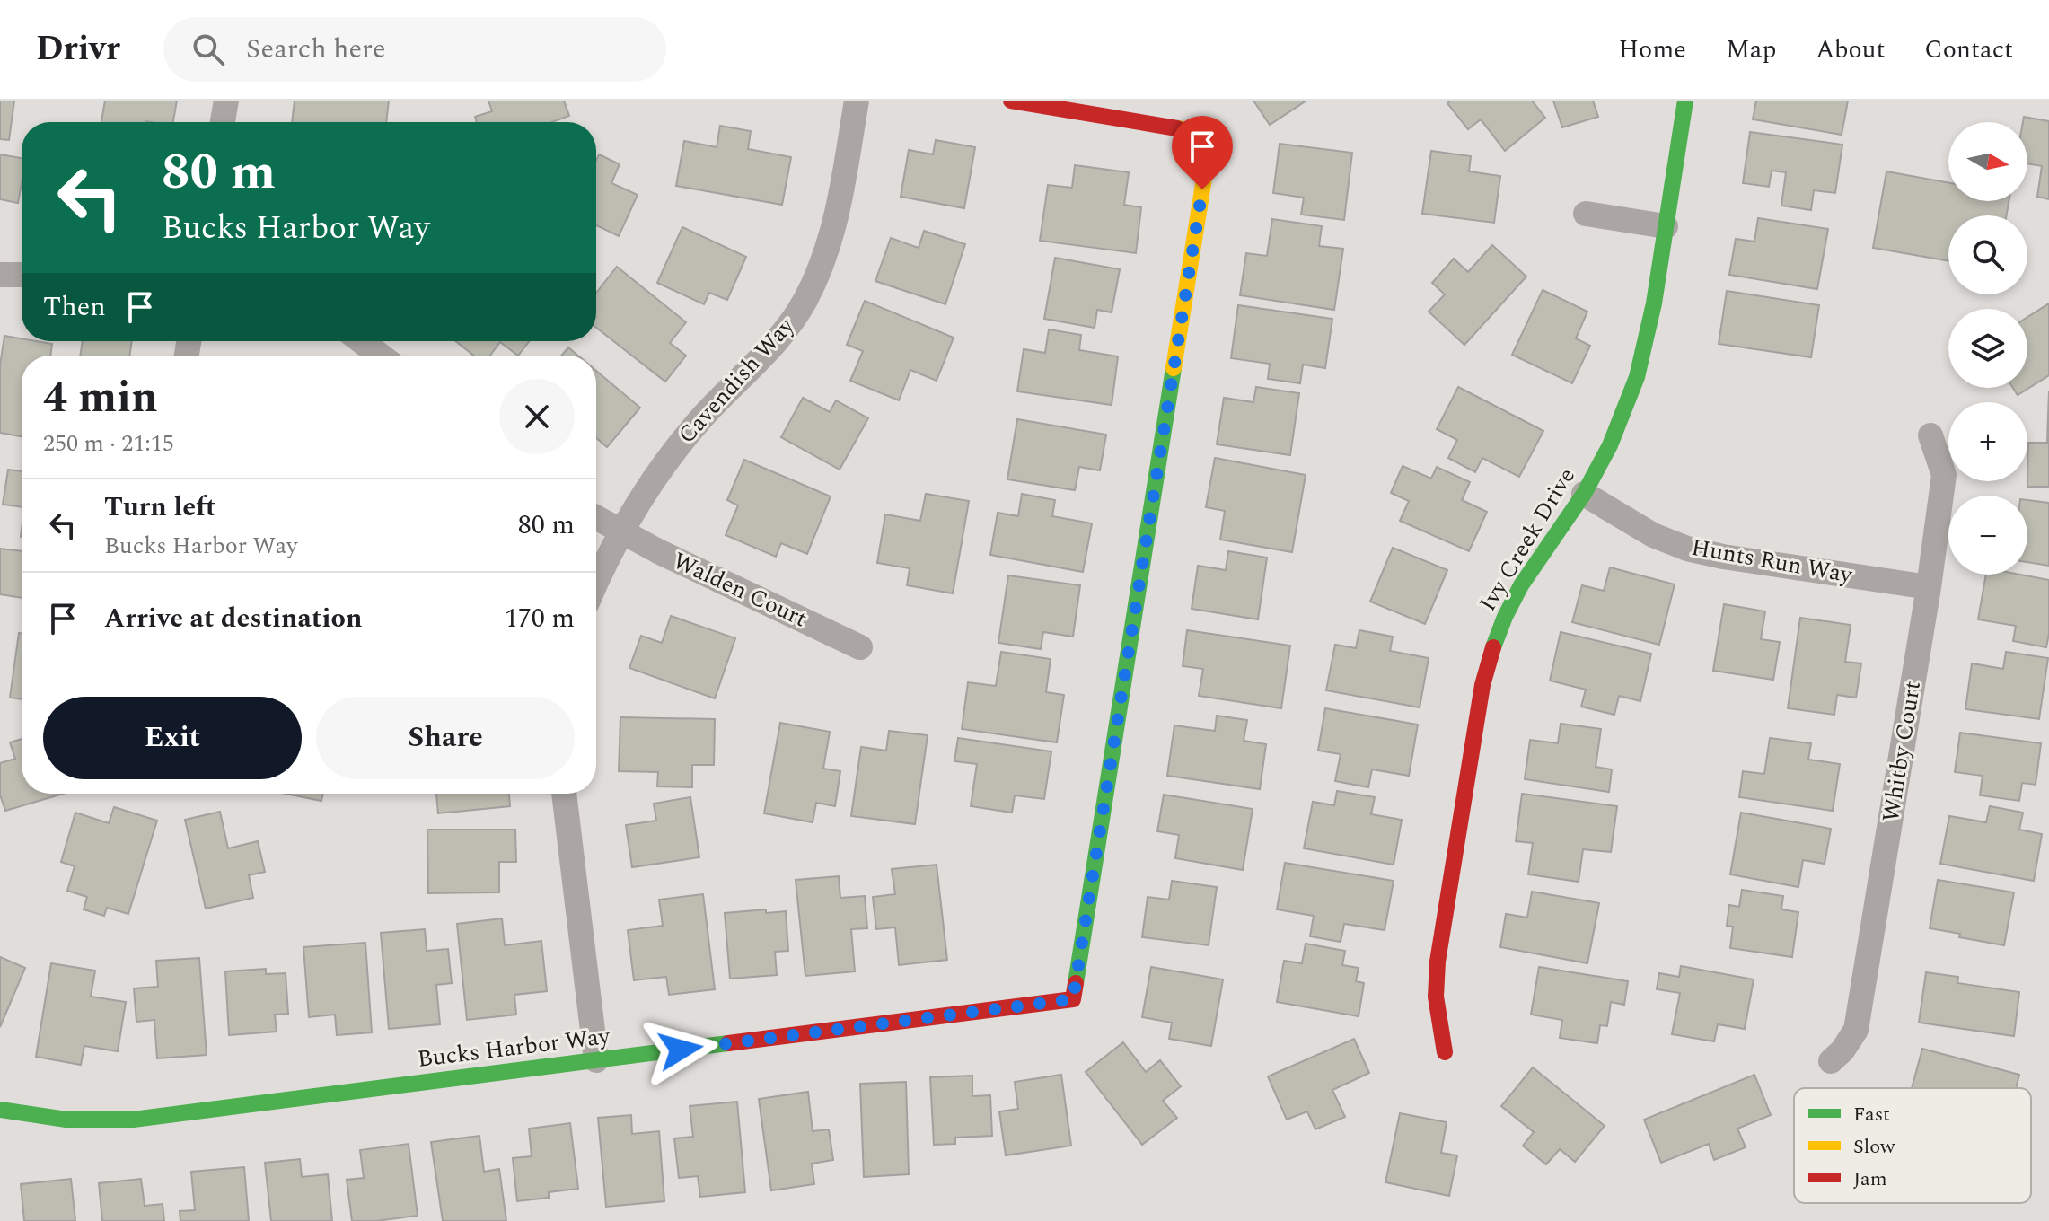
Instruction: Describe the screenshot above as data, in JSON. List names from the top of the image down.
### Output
{
  "streets": {
    "street": [
      "Cavendish Way",
      "Ivy Creek Drive",
      "Hunts Run Way",
      "Walden Court",
      "Whitby Court",
      "Bucks Harbor Way"
    ]
  },
  "crossings": [
    ["Cavendish Way", "Walden Court"],
    ["Ivy Creek Drive", "Hunts Run Way"],
    ["Hunts Run Way", "Whitby Court"]
  ],
  "legend": ["Fast", "Slow", "Jam"],
  "north": "right",
  "page": {
    "header": "Drivr",
    "search": "Search here",
    "nav": [
      "Home",
      "Map",
      "About",
      "Contact"
    ],
    "map_buttons": ["+", "−"],
    "turn": ["80 m", "Bucks Harbor Way"],
    "then": "Then",
    "heading": ["4 min", "250 m · 21:15"],
    "list": [
      {
        "name": "Turn left",
        "note": "Bucks Harbor Way",
        "value": "80 m"
      },
      {
        "name": "Arrive at destination",
        "value": "170 m"
      }
    ],
    "buttons": ["Exit", "Share"]
  }
}
